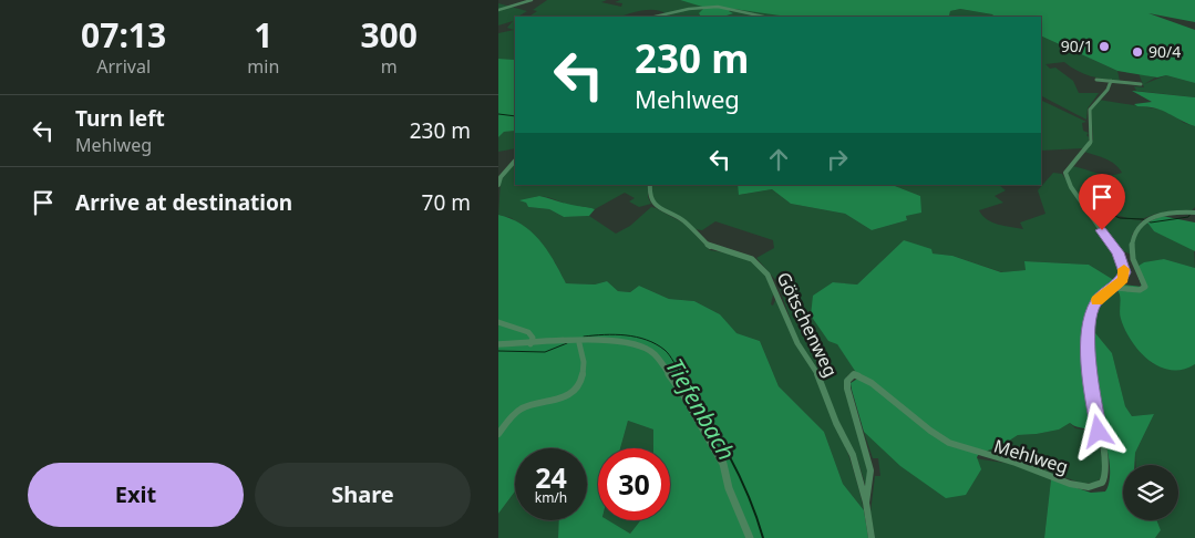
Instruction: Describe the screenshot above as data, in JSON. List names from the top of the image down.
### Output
{
  "streets": {
    "street": ["Götschenweg", "Mehlweg"]
  },
  "crossings": [
    ["Götschenweg", "Mehlweg"]
  ],
  "water": ["Tiefenbach"],
  "places": ["90/1", "90/4"],
  "page": {
    "eta": [
      "07:13",
      "Arrival",
      "1",
      "min",
      "300",
      "m"
    ],
    "turn": ["230 m", "Mehlweg"],
    "list": [
      {
        "name": "Turn left",
        "note": "Mehlweg",
        "value": "230 m"
      },
      {
        "name": "Arrive at destination",
        "value": "70 m"
      }
    ],
    "speed": "24 km/h",
    "limit": "30",
    "buttons": ["Exit", "Share"]
  }
}
